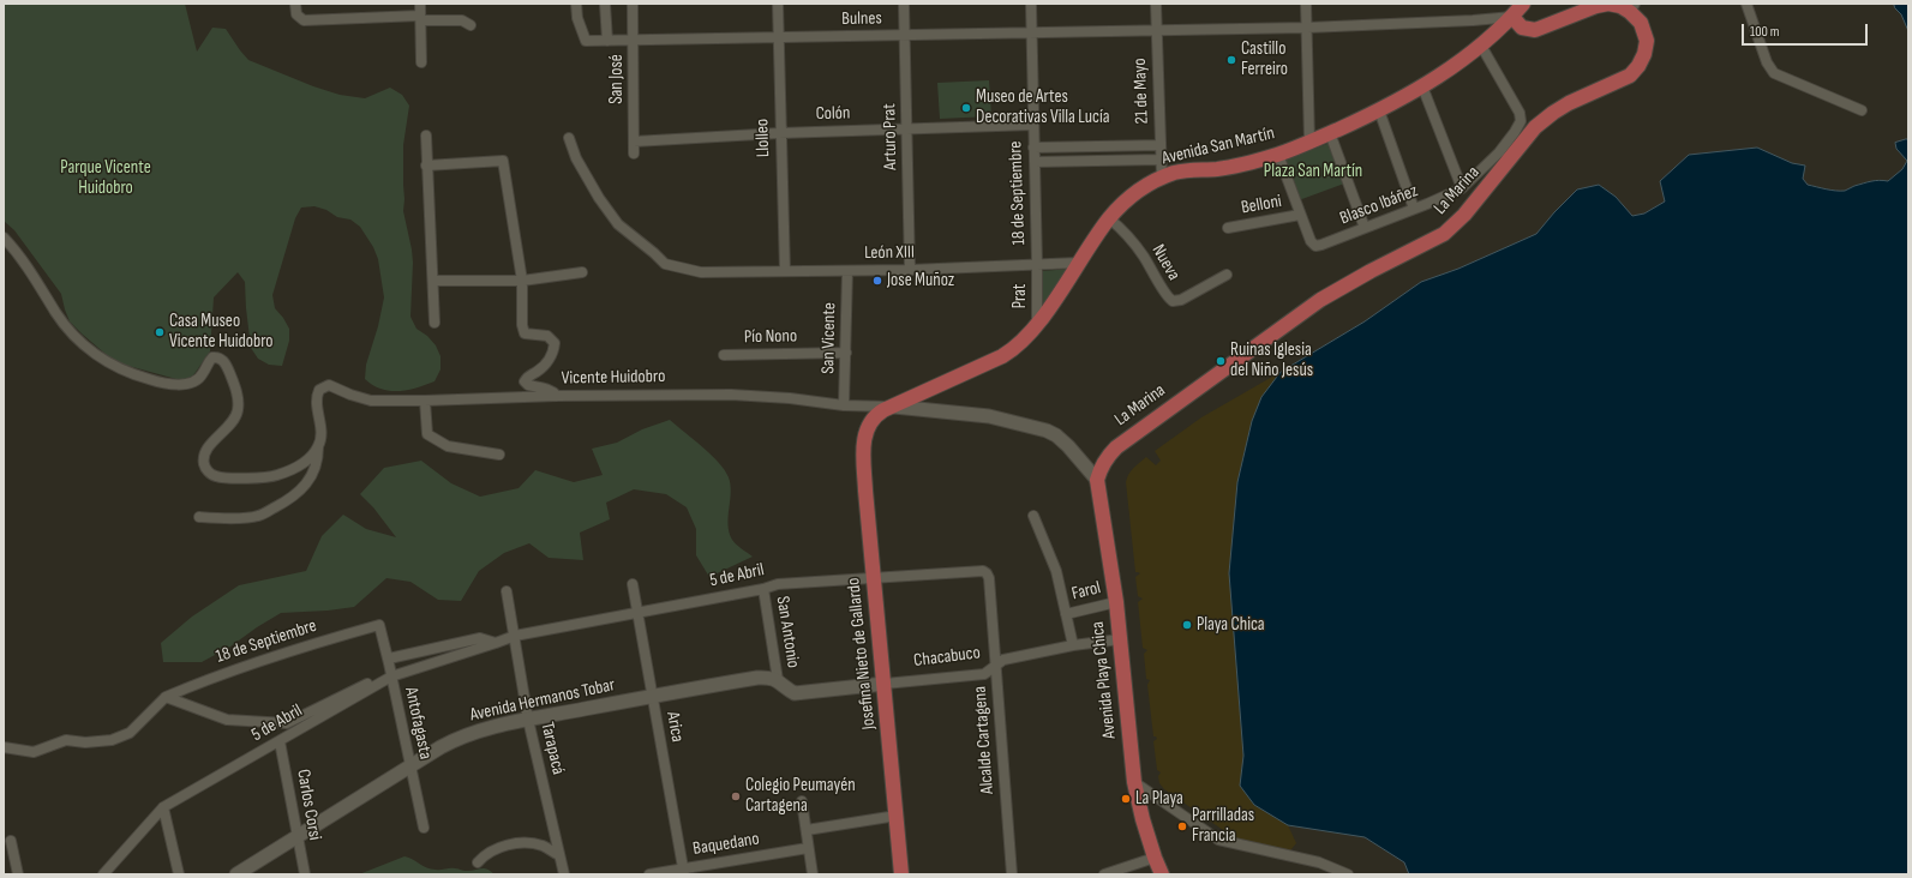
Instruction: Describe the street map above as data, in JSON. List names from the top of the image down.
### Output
{
  "streets": {
    "main road": [
      "Avenida San Martín",
      "La Marina",
      "Josefina Nieto de Gallardo",
      "Avenida Playa Chica"
    ],
    "street": [
      "Bulnes",
      "San José",
      "21 de Mayo",
      "Colón",
      "Arturo Prat",
      "Llolleo",
      "18 de Septiembre",
      "Belloni",
      "Blasco Ibáñez",
      "León XIII",
      "Nueva",
      "Prat",
      "Pío Nono",
      "San Vicente",
      "Vicente Huidobro",
      "5 de Abril",
      "Farol",
      "San Antonio",
      "Chacabuco",
      "Avenida Hermanos Tobar",
      "Antofagasta",
      "Arica",
      "Alcalde Cartagena",
      "Tarapacá",
      "Carlos Corsi",
      "Baquedano"
    ]
  },
  "crossings": [
    ["Bulnes", "San José"],
    ["Bulnes", "21 de Mayo"],
    ["Bulnes", "Arturo Prat"],
    ["Bulnes", "Llolleo"],
    ["Bulnes", "Avenida San Martín"],
    ["Bulnes", "La Marina"],
    ["Bulnes", "18 de Septiembre"],
    ["San José", "Colón"],
    ["21 de Mayo", "Avenida San Martín"],
    ["Colón", "Arturo Prat"],
    ["Colón", "Llolleo"],
    ["Colón", "18 de Septiembre"],
    ["Arturo Prat", "León XIII"],
    ["Llolleo", "León XIII"],
    ["Avenida San Martín", "La Marina"],
    ["Avenida San Martín", "Blasco Ibáñez"],
    ["Avenida San Martín", "León XIII"],
    ["Avenida San Martín", "Nueva"],
    ["Avenida San Martín", "Prat"],
    ["Avenida San Martín", "Vicente Huidobro"],
    ["Avenida San Martín", "Josefina Nieto de Gallardo"],
    ["La Marina", "Vicente Huidobro"],
    ["La Marina", "Avenida Playa Chica"],
    ["18 de Septiembre", "León XIII"],
    ["18 de Septiembre", "Prat"],
    ["18 de Septiembre", "Antofagasta"],
    ["Belloni", "Blasco Ibáñez"],
    ["León XIII", "Prat"],
    ["León XIII", "San Vicente"],
    ["Pío Nono", "San Vicente"],
    ["San Vicente", "Vicente Huidobro"],
    ["Vicente Huidobro", "Avenida Playa Chica"],
    ["5 de Abril", "San Antonio"],
    ["5 de Abril", "Josefina Nieto de Gallardo"],
    ["5 de Abril", "Antofagasta"],
    ["5 de Abril", "Arica"],
    ["5 de Abril", "Alcalde Cartagena"],
    ["5 de Abril", "Tarapacá"],
    ["5 de Abril", "Carlos Corsi"],
    ["Farol", "Avenida Playa Chica"],
    ["San Antonio", "Chacabuco"],
    ["San Antonio", "Avenida Hermanos Tobar"],
    ["Josefina Nieto de Gallardo", "Chacabuco"],
    ["Chacabuco", "Avenida Playa Chica"],
    ["Chacabuco", "Avenida Hermanos Tobar"],
    ["Chacabuco", "Alcalde Cartagena"],
    ["Avenida Hermanos Tobar", "Antofagasta"],
    ["Avenida Hermanos Tobar", "Arica"],
    ["Avenida Hermanos Tobar", "Tarapacá"],
    ["Avenida Hermanos Tobar", "Carlos Corsi"],
    ["Arica", "Baquedano"]
  ],
  "parks": ["Parque Vicente Huidobro", "Plaza San Martín"],
  "places": [
    "Castillo Ferreiro",
    "Museo de Artes Decorativas Villa Lucía",
    "Jose Muñoz",
    "Casa Museo Vicente Huidobro",
    "Ruinas Iglesia del Niño Jesús",
    "Playa Chica",
    "Colegio Peumayén Cartagena",
    "La Playa",
    "Parrilladas Francia"
  ],
  "scale_bar": "100 m"
}
